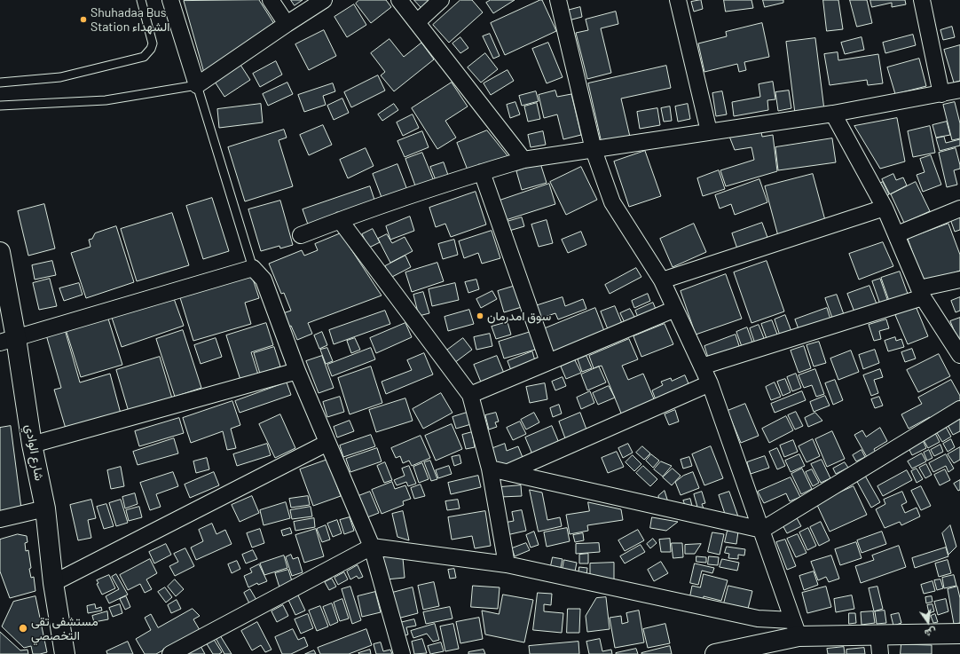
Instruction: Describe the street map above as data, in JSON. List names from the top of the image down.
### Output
{
  "streets": {
    "main road": ["شارع الوادي"]
  },
  "places": ["Shuhadaa Bus Station الشهداء", "سوق امدرمان", "مستشفى تقى التخصصي"],
  "north": "bottom"
}
